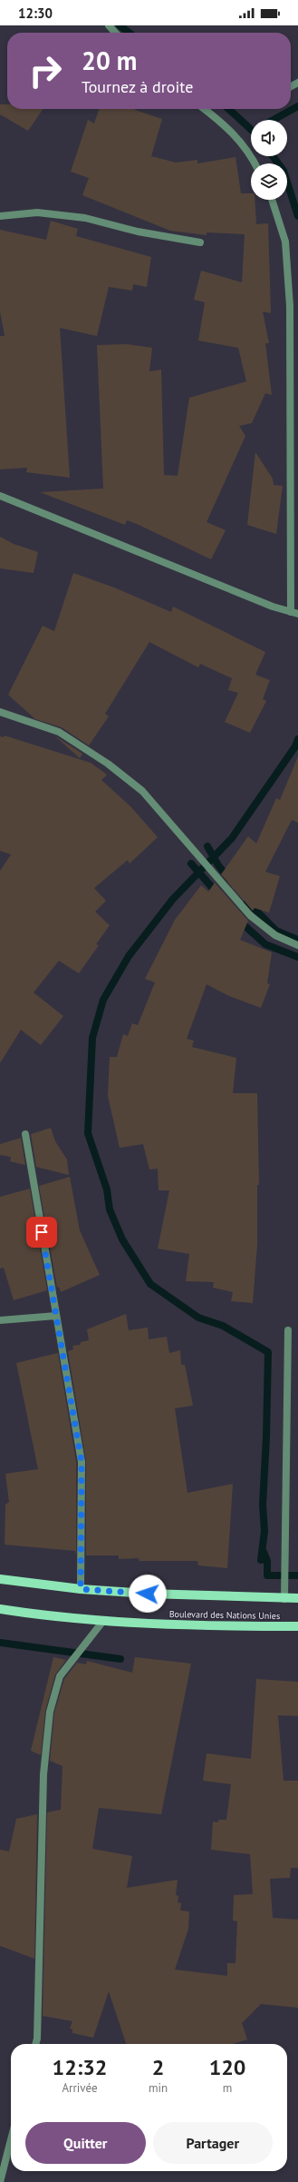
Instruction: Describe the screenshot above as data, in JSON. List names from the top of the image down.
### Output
{
  "streets": {
    "main road": ["Boulevard des Nations Unies"]
  },
  "page": {
    "status": "12:30",
    "turn": ["20 m", "Tournez à droite"],
    "eta": [
      "12:32",
      "Arrivée",
      "2",
      "min",
      "120",
      "m"
    ],
    "buttons": ["Quitter", "Partager"]
  }
}
